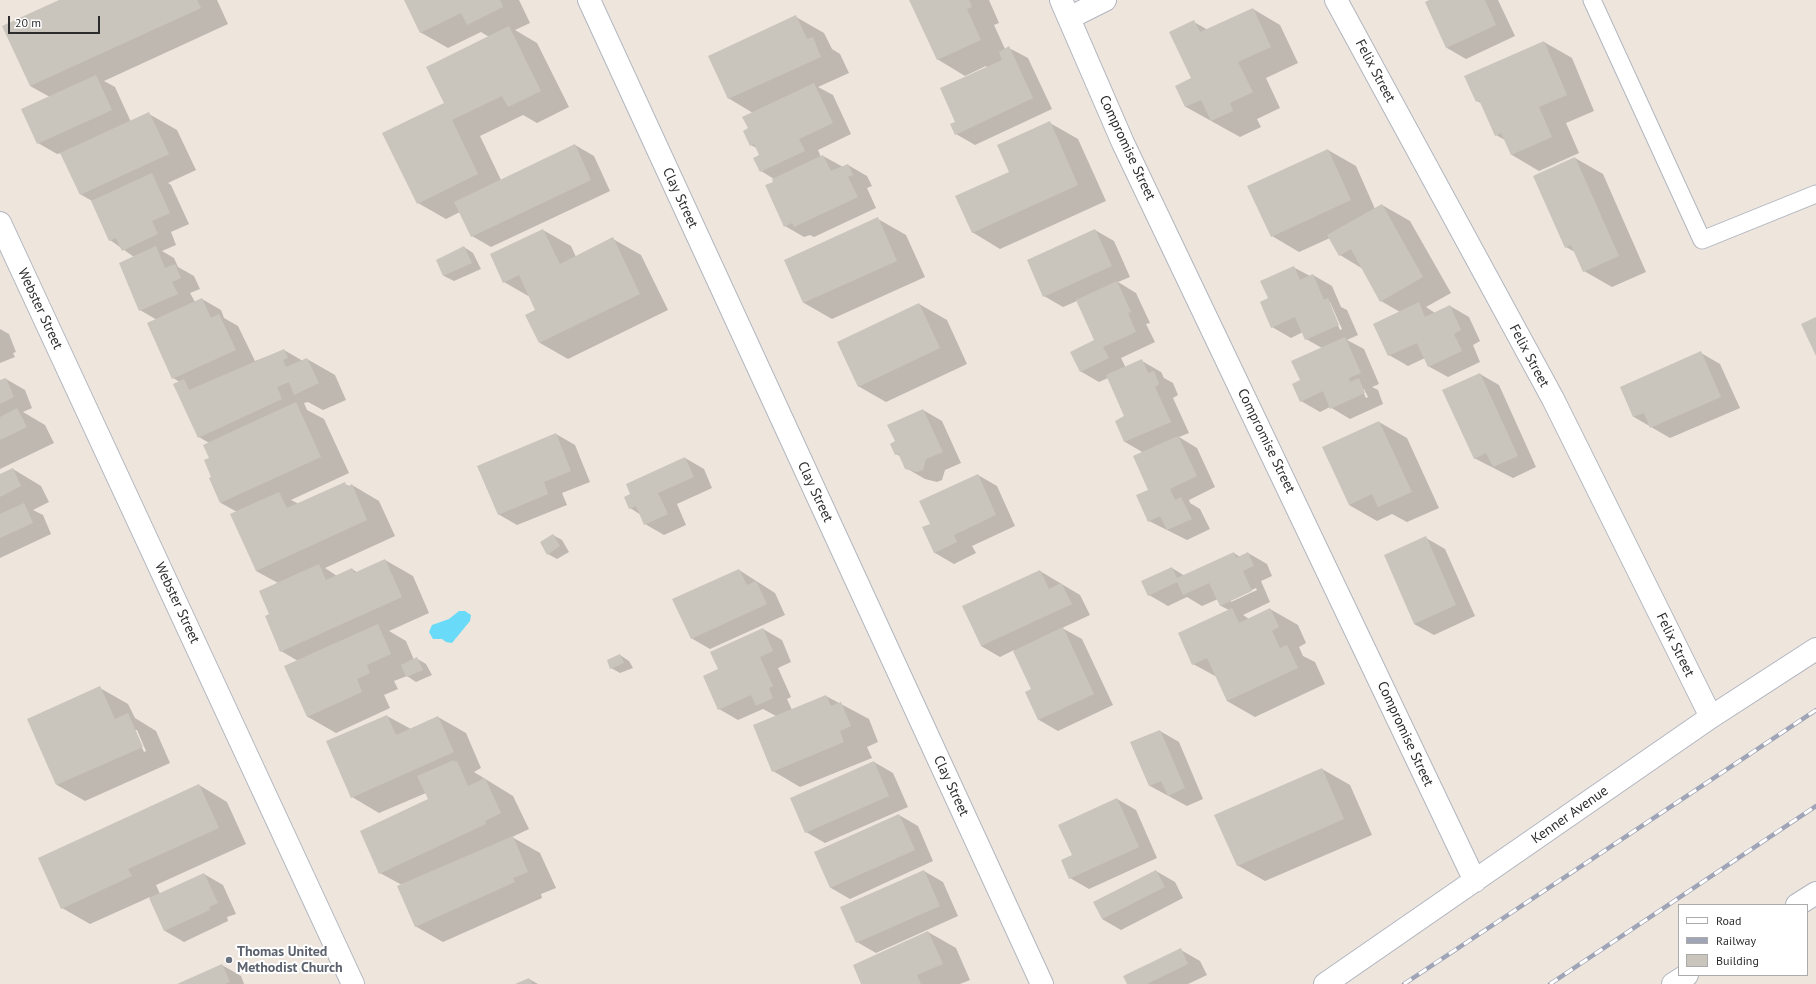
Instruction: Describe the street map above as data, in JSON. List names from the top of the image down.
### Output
{
  "streets": {
    "street": [
      "Felix Street",
      "Compromise Street",
      "Clay Street",
      "Webster Street",
      "Kenner Avenue"
    ]
  },
  "crossings": [
    ["Felix Street", "Kenner Avenue"],
    ["Compromise Street", "Kenner Avenue"]
  ],
  "places": ["Thomas United Methodist Church"],
  "legend": ["Road", "Railway", "Building"],
  "scale_bar": "20 m"
}
